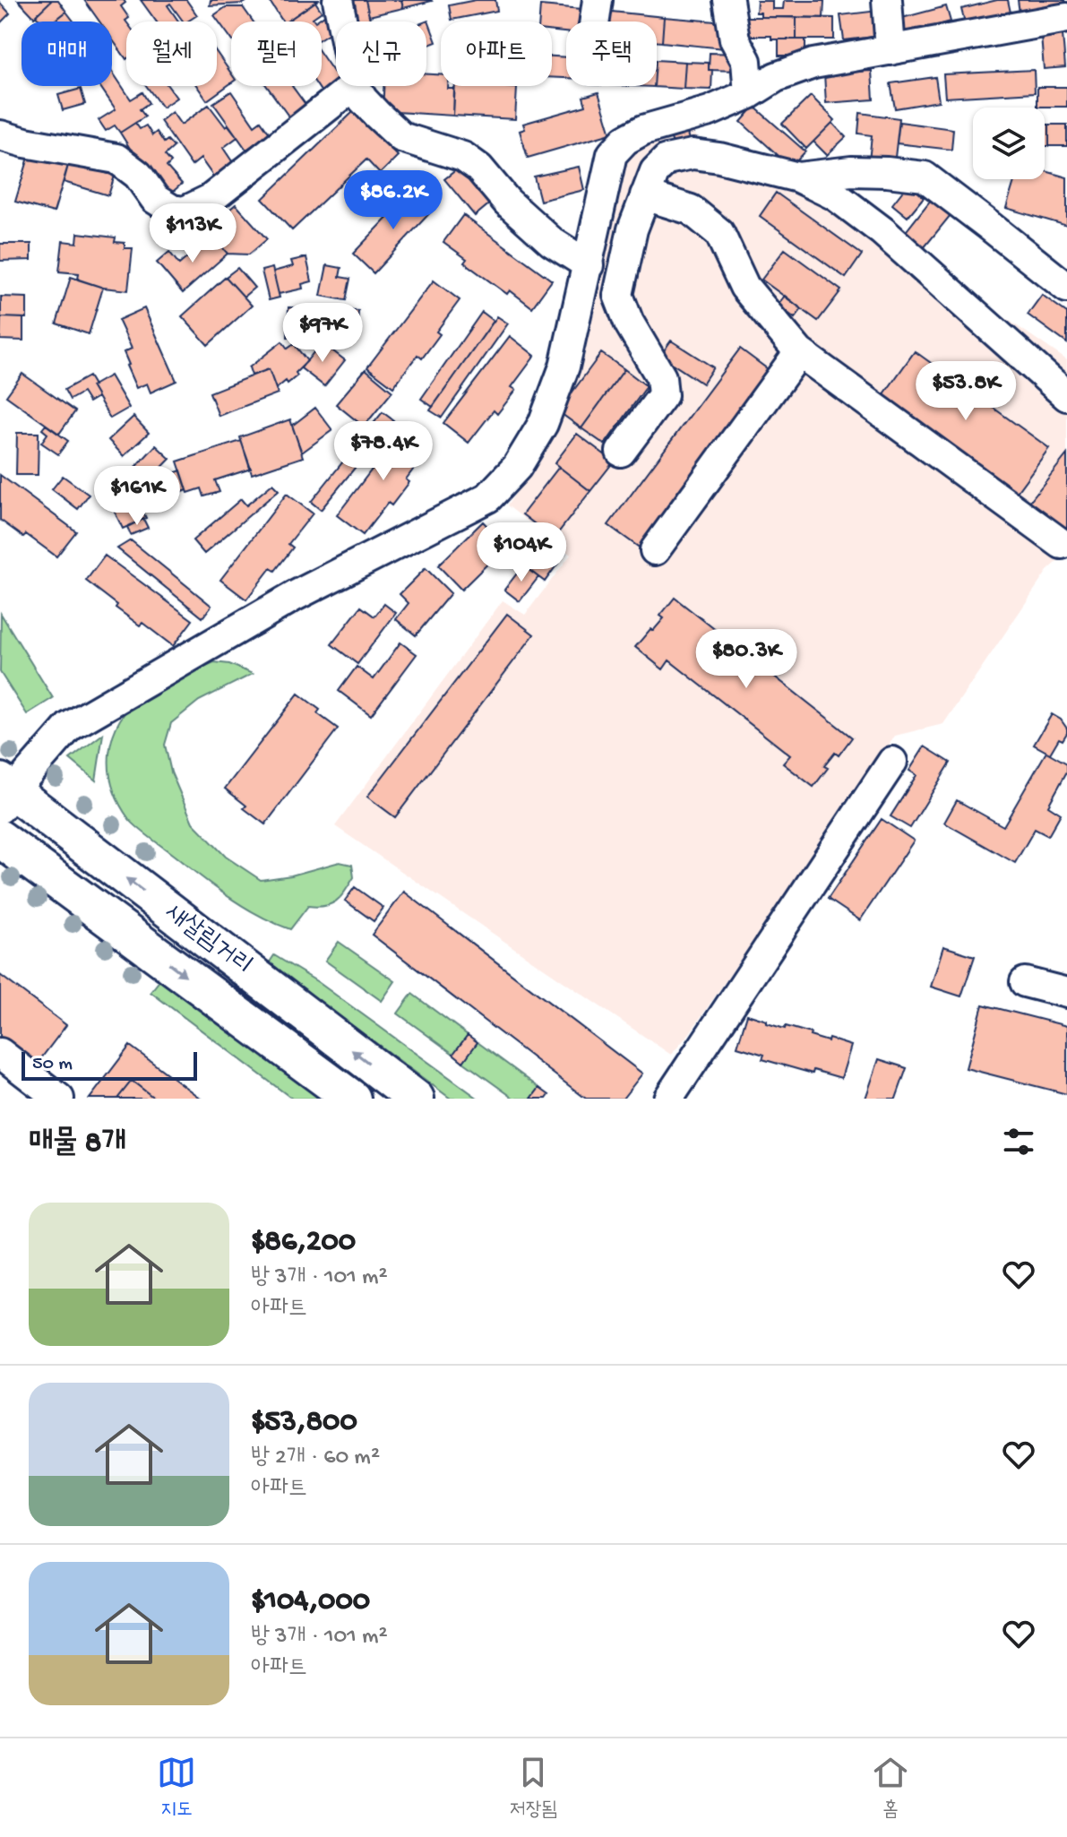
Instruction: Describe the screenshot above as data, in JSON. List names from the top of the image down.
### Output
{
  "streets": {
    "main road": ["새살림거리"]
  },
  "scale_bar": "50 m",
  "page": {
    "chip": [
      "매매",
      "월세",
      "필터",
      "신규",
      "아파트",
      "주택"
    ],
    "price": [
      "$86.2K",
      "$113K",
      "$97K",
      "$53.8K",
      "$78.4K",
      "$161K",
      "$104K",
      "$80.3K"
    ],
    "scale": "50 m",
    "heading": "매물 8개",
    "list": [
      {
        "name": "$86,200",
        "note": "방 3개 · 101 m² · 아파트"
      },
      {
        "name": "$53,800",
        "note": "방 2개 · 60 m² · 아파트"
      },
      {
        "name": "$104,000",
        "note": "방 3개 · 101 m² · 아파트"
      }
    ],
    "tabs": ["지도", "저장됨", "홈"]
  }
}
